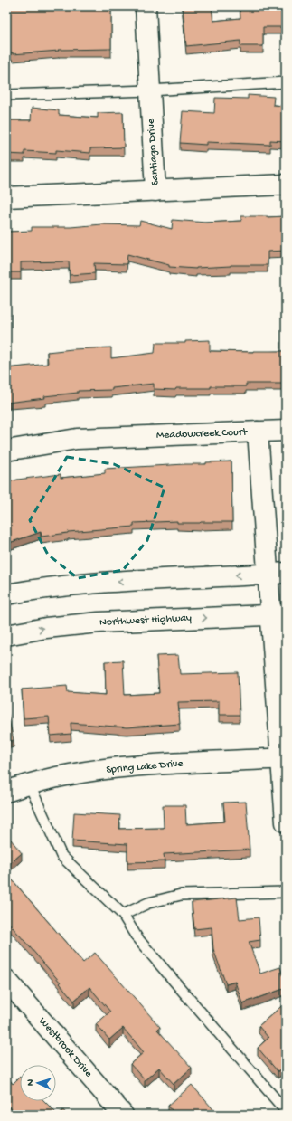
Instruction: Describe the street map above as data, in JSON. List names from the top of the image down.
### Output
{
  "streets": {
    "street": [
      "Santiago Drive",
      "Meadowcreek Court",
      "Northwest Highway",
      "Spring Lake Drive",
      "Westbrook Drive"
    ]
  },
  "crossings": [
    ["Meadowcreek Court", "Northwest Highway"],
    ["Meadowcreek Court", "Spring Lake Drive"]
  ],
  "north": "left"
}
